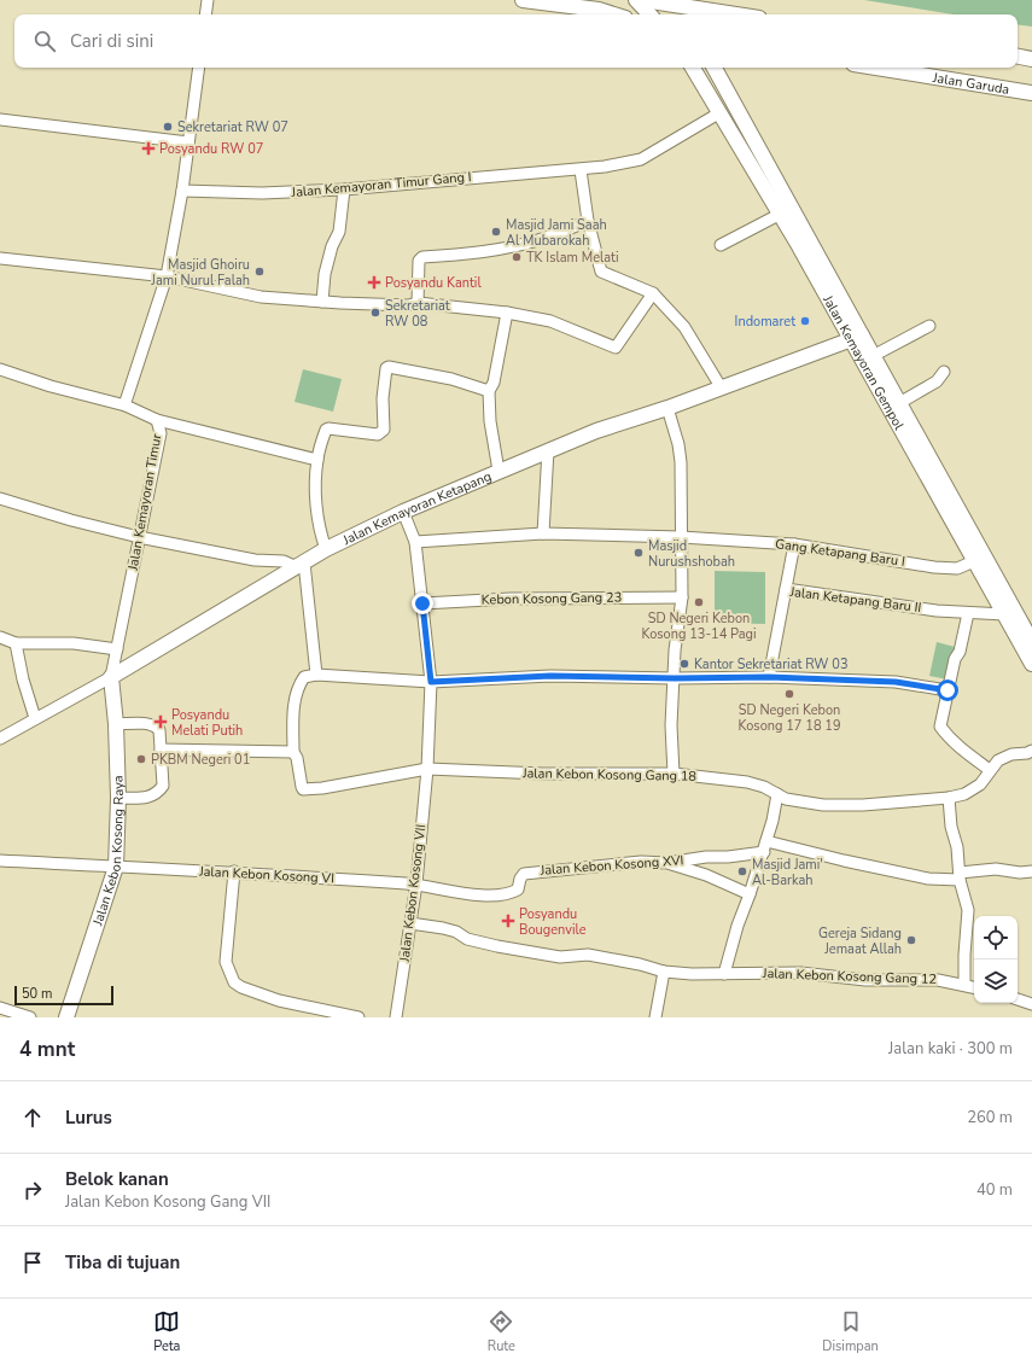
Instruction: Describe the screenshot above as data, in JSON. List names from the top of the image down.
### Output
{
  "streets": {
    "main road": [
      "Jalan Garuda",
      "Jalan Kemayoran Gempol",
      "Jalan Kemayoran Ketapang",
      "Jalan Kebon Kosong Raya"
    ],
    "street": [
      "Jalan Kemayoran Timur Gang I",
      "Jalan Kemayoran Timur",
      "Gang Ketapang Baru I",
      "Kebon Kosong Gang 23",
      "Jalan Ketapang Baru II",
      "Jalan Kebon Kosong Gang 18",
      "Jalan Kebon Kosong XVI",
      "Jalan Kebon Kosong VI",
      "Jalan Kebon Kosong VII",
      "Jalan Kebon Kosong Gang 12"
    ]
  },
  "crossings": [
    ["Jalan Kemayoran Timur Gang I", "Jalan Kemayoran Gempol"],
    ["Jalan Kemayoran Gempol", "Jalan Kemayoran Ketapang"],
    ["Jalan Kemayoran Gempol", "Gang Ketapang Baru I"],
    ["Jalan Kemayoran Gempol", "Jalan Ketapang Baru II"],
    ["Jalan Kemayoran Timur", "Jalan Kemayoran Ketapang"],
    ["Jalan Kemayoran Timur", "Jalan Kebon Kosong Raya"],
    ["Jalan Kemayoran Ketapang", "Jalan Kebon Kosong Raya"],
    ["Jalan Kemayoran Ketapang", "Jalan Kebon Kosong VII"],
    ["Gang Ketapang Baru I", "Jalan Kebon Kosong VII"],
    ["Kebon Kosong Gang 23", "Jalan Kebon Kosong VII"],
    ["Jalan Kebon Kosong Gang 18", "Jalan Kebon Kosong VII"],
    ["Jalan Kebon Kosong Raya", "Jalan Kebon Kosong VI"],
    ["Jalan Kebon Kosong XVI", "Jalan Kebon Kosong VI"],
    ["Jalan Kebon Kosong XVI", "Jalan Kebon Kosong VII"],
    ["Jalan Kebon Kosong VI", "Jalan Kebon Kosong VII"],
    ["Jalan Kebon Kosong VII", "Jalan Kebon Kosong Gang 12"]
  ],
  "places": {
    "other": [
      "Sekretariat RW 07",
      "Masjid Jami Saah Al Mubarokah",
      "TK Islam Melati",
      "Masjid Ghoiru Jami Nurul Falah",
      "Sekretariat RW 08",
      "Indomaret",
      "Masjid Nurushshobah",
      "SD Negeri Kebon Kosong 13-14 Pagi",
      "Kantor Sekretariat RW 03",
      "SD Negeri Kebon Kosong 17 18 19",
      "PKBM Negeri 01",
      "Masjid Jami' Al-Barkah",
      "Gereja Sidang Jemaat Allah"
    ],
    "health": [
      "Posyandu RW 07",
      "Posyandu Kantil",
      "Posyandu Melati Putih",
      "Posyandu Bougenvile"
    ]
  },
  "scale_bar": "50 m",
  "page": {
    "search": "Cari di sini",
    "scale": "50 m",
    "heading": ["4 mnt", "Jalan kaki · 300 m"],
    "list": [
      ["Lurus", "260 m"],
      ["Belok kanan", "Jalan Kebon Kosong Gang VII", "40 m"],
      "Tiba di tujuan"
    ],
    "nav": ["Peta", "Rute", "Disimpan"]
  }
}
